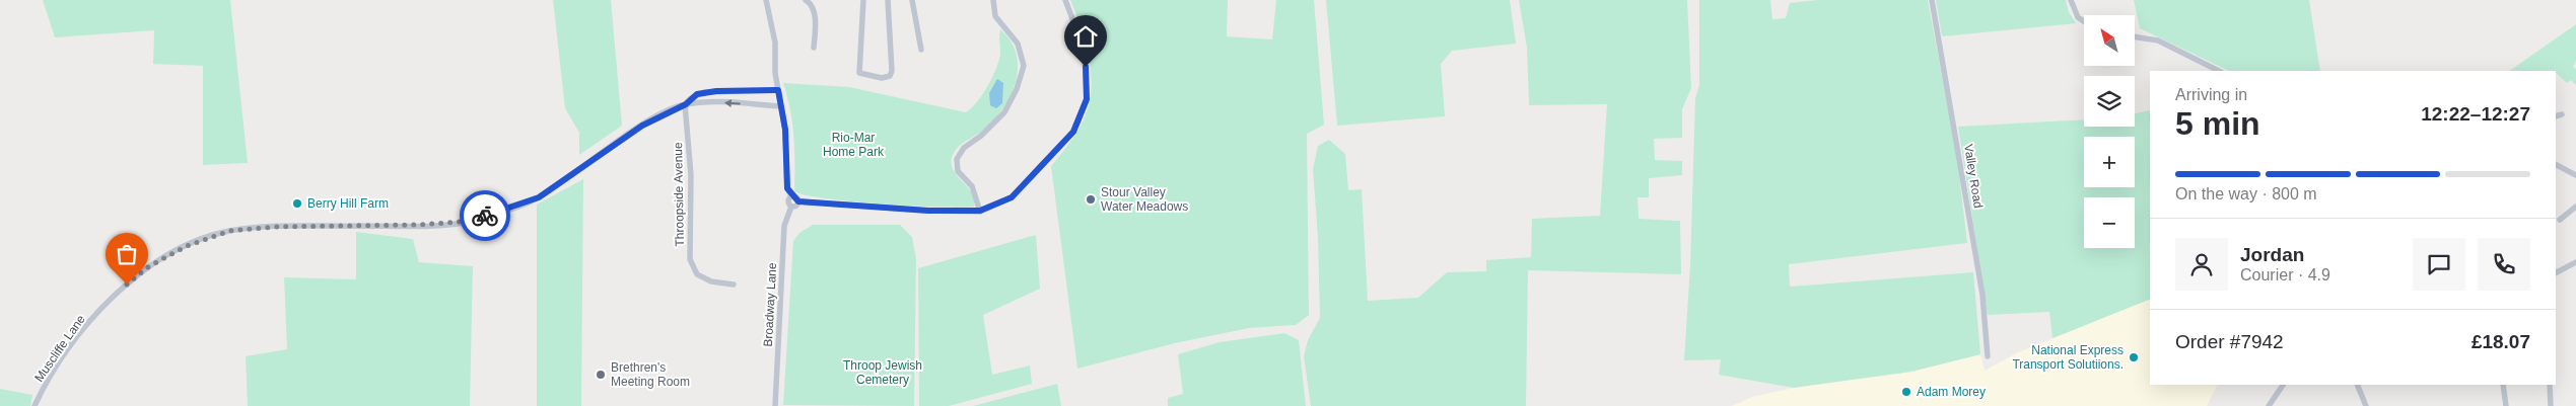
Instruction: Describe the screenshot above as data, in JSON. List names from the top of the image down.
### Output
{
  "streets": {
    "street": [
      "Valley Road",
      "Throopside Avenue",
      "Broadway Lane",
      "Muscliffe Lane"
    ]
  },
  "crossings": [
    ["Throopside Avenue", "Muscliffe Lane"]
  ],
  "parks": ["Rio-Mar Home Park", "Throop Jewish Cemetery"],
  "places": [
    "Stour Valley Water Meadows",
    "Berry Hill Farm",
    "National Express Transport Solutiions.",
    "Brethren's Meeting Room",
    "Adam Morey"
  ],
  "north": "top left",
  "page": {
    "map_buttons": ["+", "−"],
    "heading": ["5 min", "Arriving in", "12:22–12:27"],
    "panel": [
      "Jordan",
      "Courier · 4.9",
      "Order #7942",
      "£18.07"
    ],
    "bar": "On the way · 800 m"
  }
}
